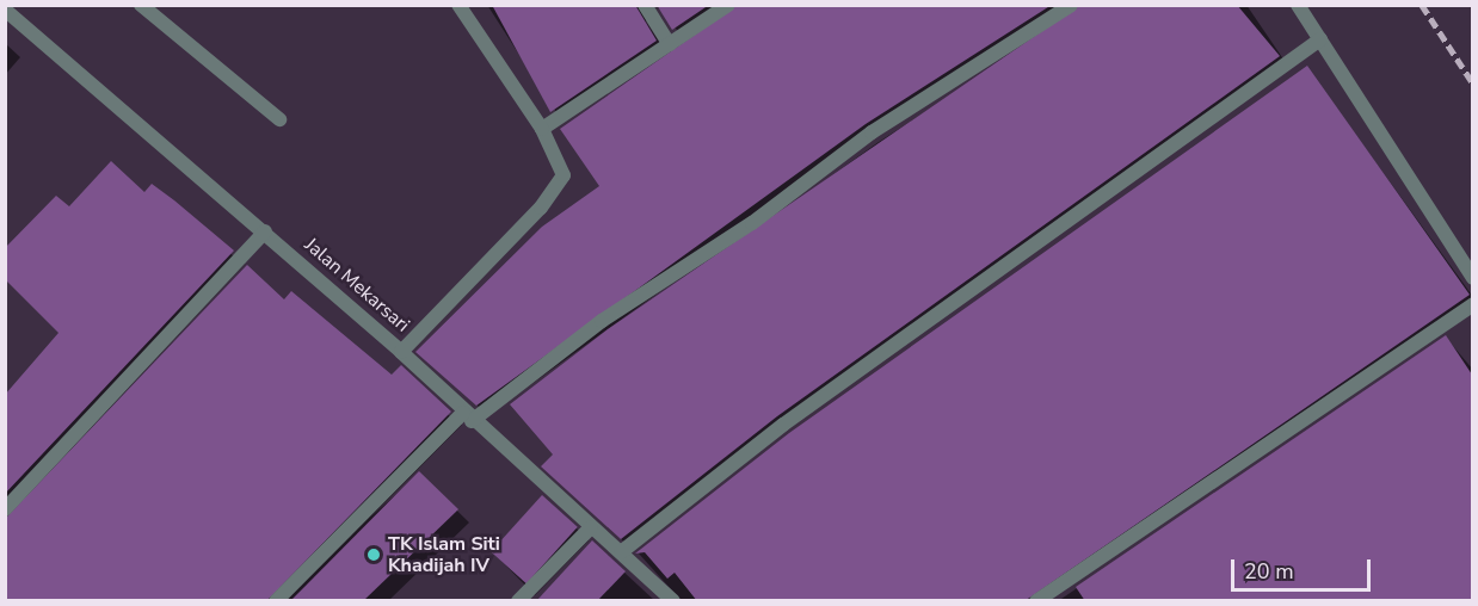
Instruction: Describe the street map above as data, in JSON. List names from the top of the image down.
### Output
{
  "streets": {
    "street": ["Jalan Mekarsari"]
  },
  "places": ["TK Islam Siti Khadijah IV"],
  "scale_bar": "20 m"
}
